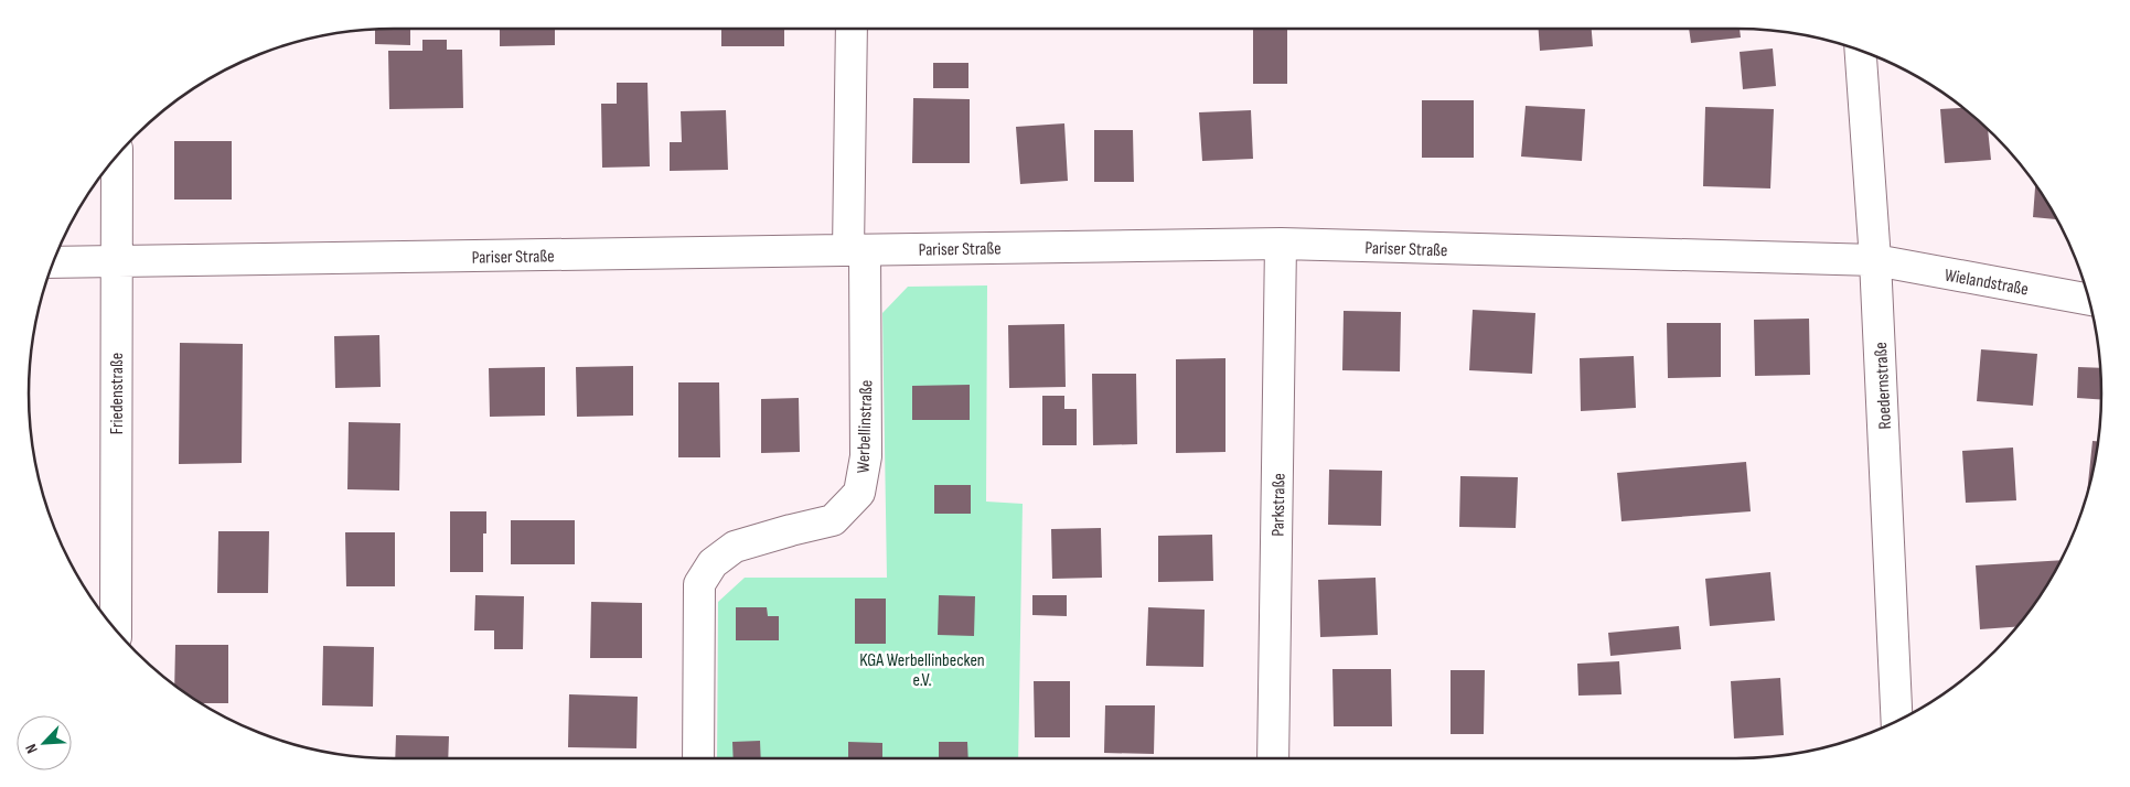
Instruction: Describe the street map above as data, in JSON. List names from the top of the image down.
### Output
{
  "streets": {
    "street": [
      "Pariser Straße",
      "Wielandstraße",
      "Roedernstraße",
      "Friedenstraße",
      "Werbellinstraße",
      "Parkstraße"
    ]
  },
  "crossings": [
    ["Pariser Straße", "Wielandstraße"],
    ["Pariser Straße", "Roedernstraße"],
    ["Pariser Straße", "Friedenstraße"],
    ["Pariser Straße", "Werbellinstraße"],
    ["Pariser Straße", "Parkstraße"],
    ["Wielandstraße", "Roedernstraße"]
  ],
  "parks": ["KGA Werbellinbecken e.V."],
  "north": "bottom left"
}
